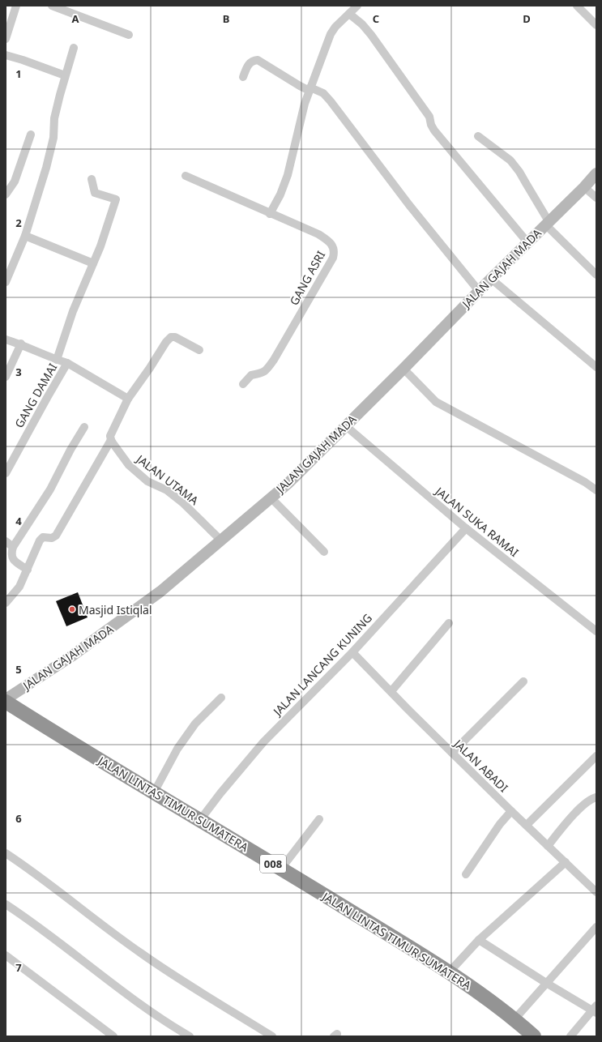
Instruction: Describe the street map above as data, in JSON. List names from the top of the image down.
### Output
{
  "streets": {
    "highway": ["JALAN LINTAS TIMUR SUMATERA", "008"],
    "street": [
      "JALAN GAJAH MADA",
      "GANG ASRI",
      "GANG DAMAI",
      "JALAN UTAMA",
      "JALAN SUKA RAMAI",
      "JALAN LANCANG KUNING",
      "JALAN ABADI"
    ]
  },
  "crossings": [
    ["JALAN GAJAH MADA", "JALAN UTAMA"],
    ["JALAN GAJAH MADA", "JALAN SUKA RAMAI"],
    ["JALAN SUKA RAMAI", "JALAN LANCANG KUNING"],
    ["JALAN LANCANG KUNING", "JALAN ABADI"],
    ["JALAN LANCANG KUNING", "JALAN LINTAS TIMUR SUMATERA"]
  ],
  "places": ["Masjid Istiqlal"],
  "grid": {
    "columns": [
      "A",
      "B",
      "C",
      "D"
    ],
    "rows": [
      "1",
      "2",
      "3",
      "4",
      "5",
      "6",
      "7"
    ]
  }
}
